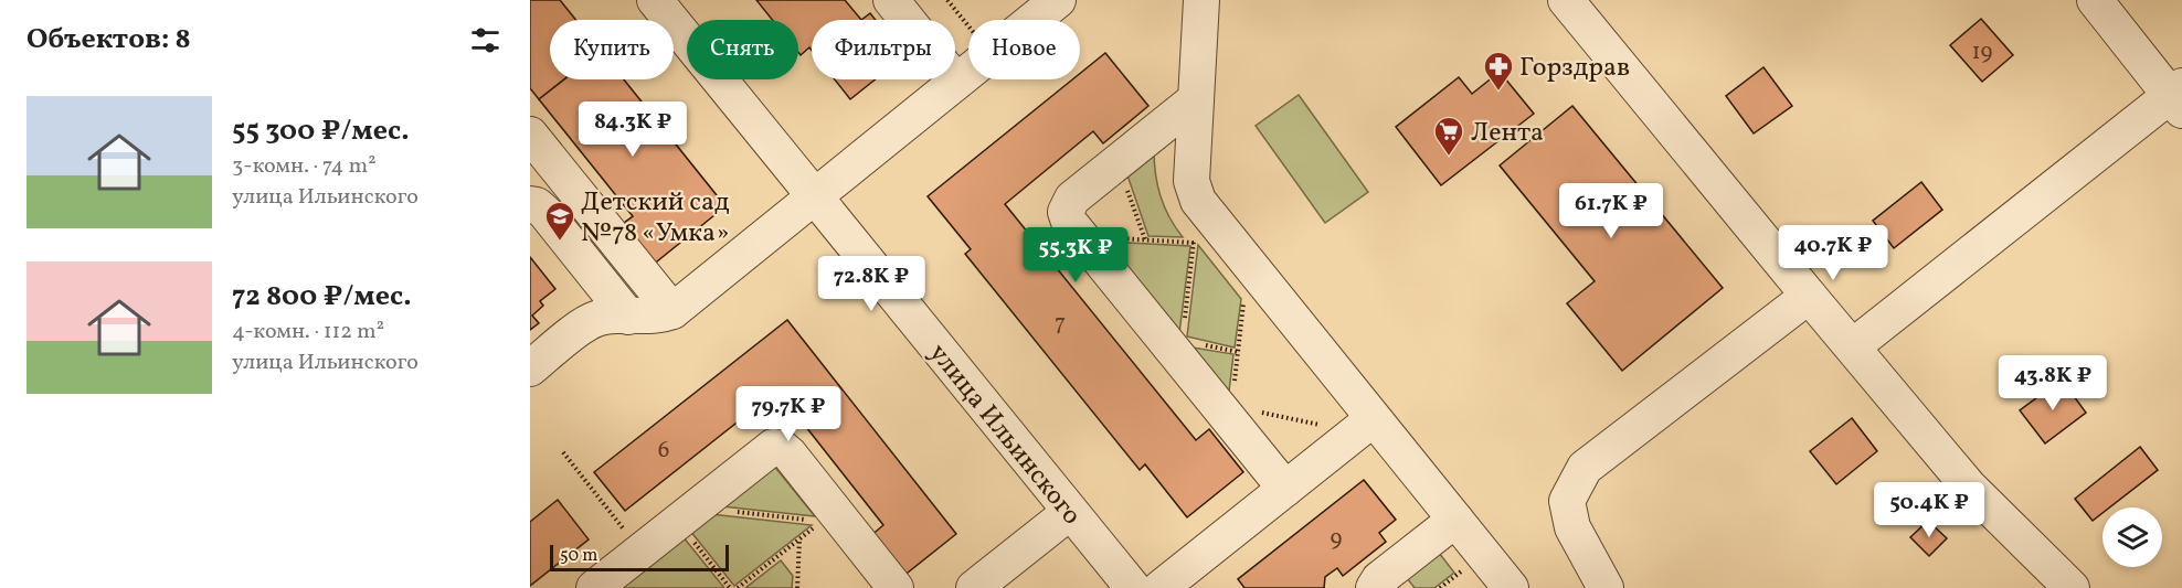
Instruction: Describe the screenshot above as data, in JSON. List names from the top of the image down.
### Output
{
  "streets": {
    "street": ["улица Ильинского"]
  },
  "places": {
    "pharmacy": ["Горздрав"],
    "supermarket": ["Лента"],
    "school or university": ["Детский сад №78 «Умка»"]
  },
  "house_numbers": [
    "19",
    "7",
    "6",
    "9"
  ],
  "scale_bar": "50 m",
  "page": {
    "heading": "Объектов: 8",
    "chip": [
      "Купить",
      "Снять",
      "Фильтры",
      "Новое"
    ],
    "list": [
      {
        "name": "55 300 ₽/мес.",
        "note": "3-комн. · 74 m² · улица Ильинского"
      },
      {
        "name": "72 800 ₽/мес.",
        "note": "4-комн. · 112 m² · улица Ильинского"
      }
    ],
    "price": [
      "84.3K ₽",
      "61.7K ₽",
      "40.7K ₽",
      "55.3K ₽",
      "72.8K ₽",
      "43.8K ₽",
      "79.7K ₽",
      "50.4K ₽"
    ],
    "scale": "50 m"
  }
}
